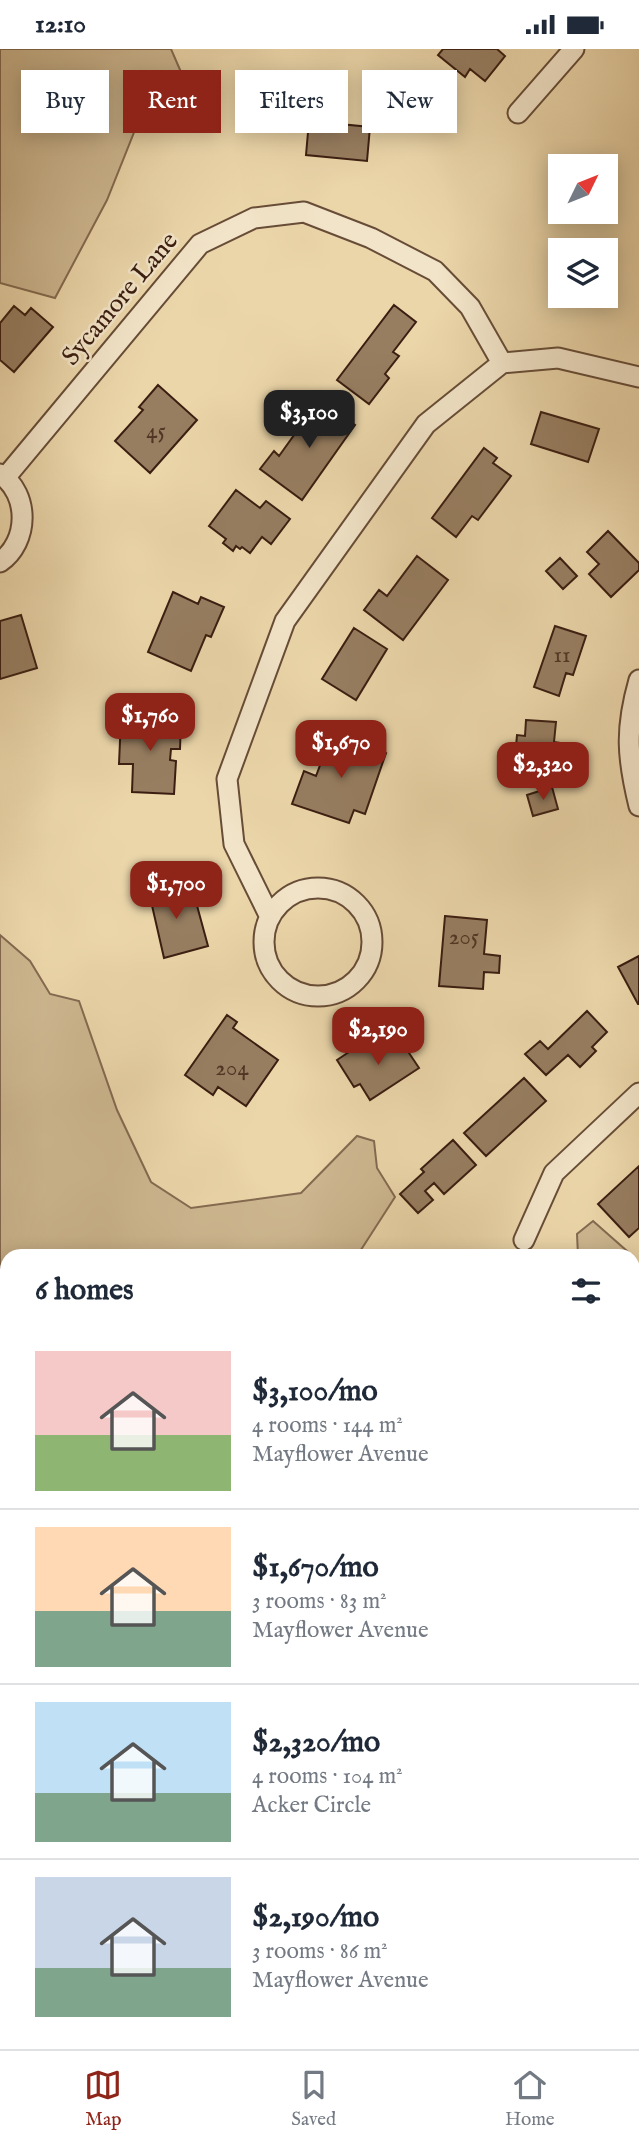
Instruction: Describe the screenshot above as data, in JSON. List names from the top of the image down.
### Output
{
  "streets": {
    "street": ["Sycamore Lane"]
  },
  "house_numbers": [
    "45",
    "11",
    "205",
    "204"
  ],
  "north": "top right",
  "page": {
    "status": "12:10",
    "chip": [
      "Buy",
      "Rent",
      "Filters",
      "New"
    ],
    "price": [
      "$3,100",
      "$1,760",
      "$1,670",
      "$2,320",
      "$1,700",
      "$2,190"
    ],
    "heading": "6 homes",
    "list": [
      {
        "name": "$3,100/mo",
        "note": "4 rooms · 144 m² · Mayflower Avenue"
      },
      {
        "name": "$1,670/mo",
        "note": "3 rooms · 83 m² · Mayflower Avenue"
      },
      {
        "name": "$2,320/mo",
        "note": "4 rooms · 104 m² · Acker Circle"
      },
      {
        "name": "$2,190/mo",
        "note": "3 rooms · 86 m² · Mayflower Avenue"
      }
    ],
    "tabs": ["Map", "Saved", "Home"]
  }
}
